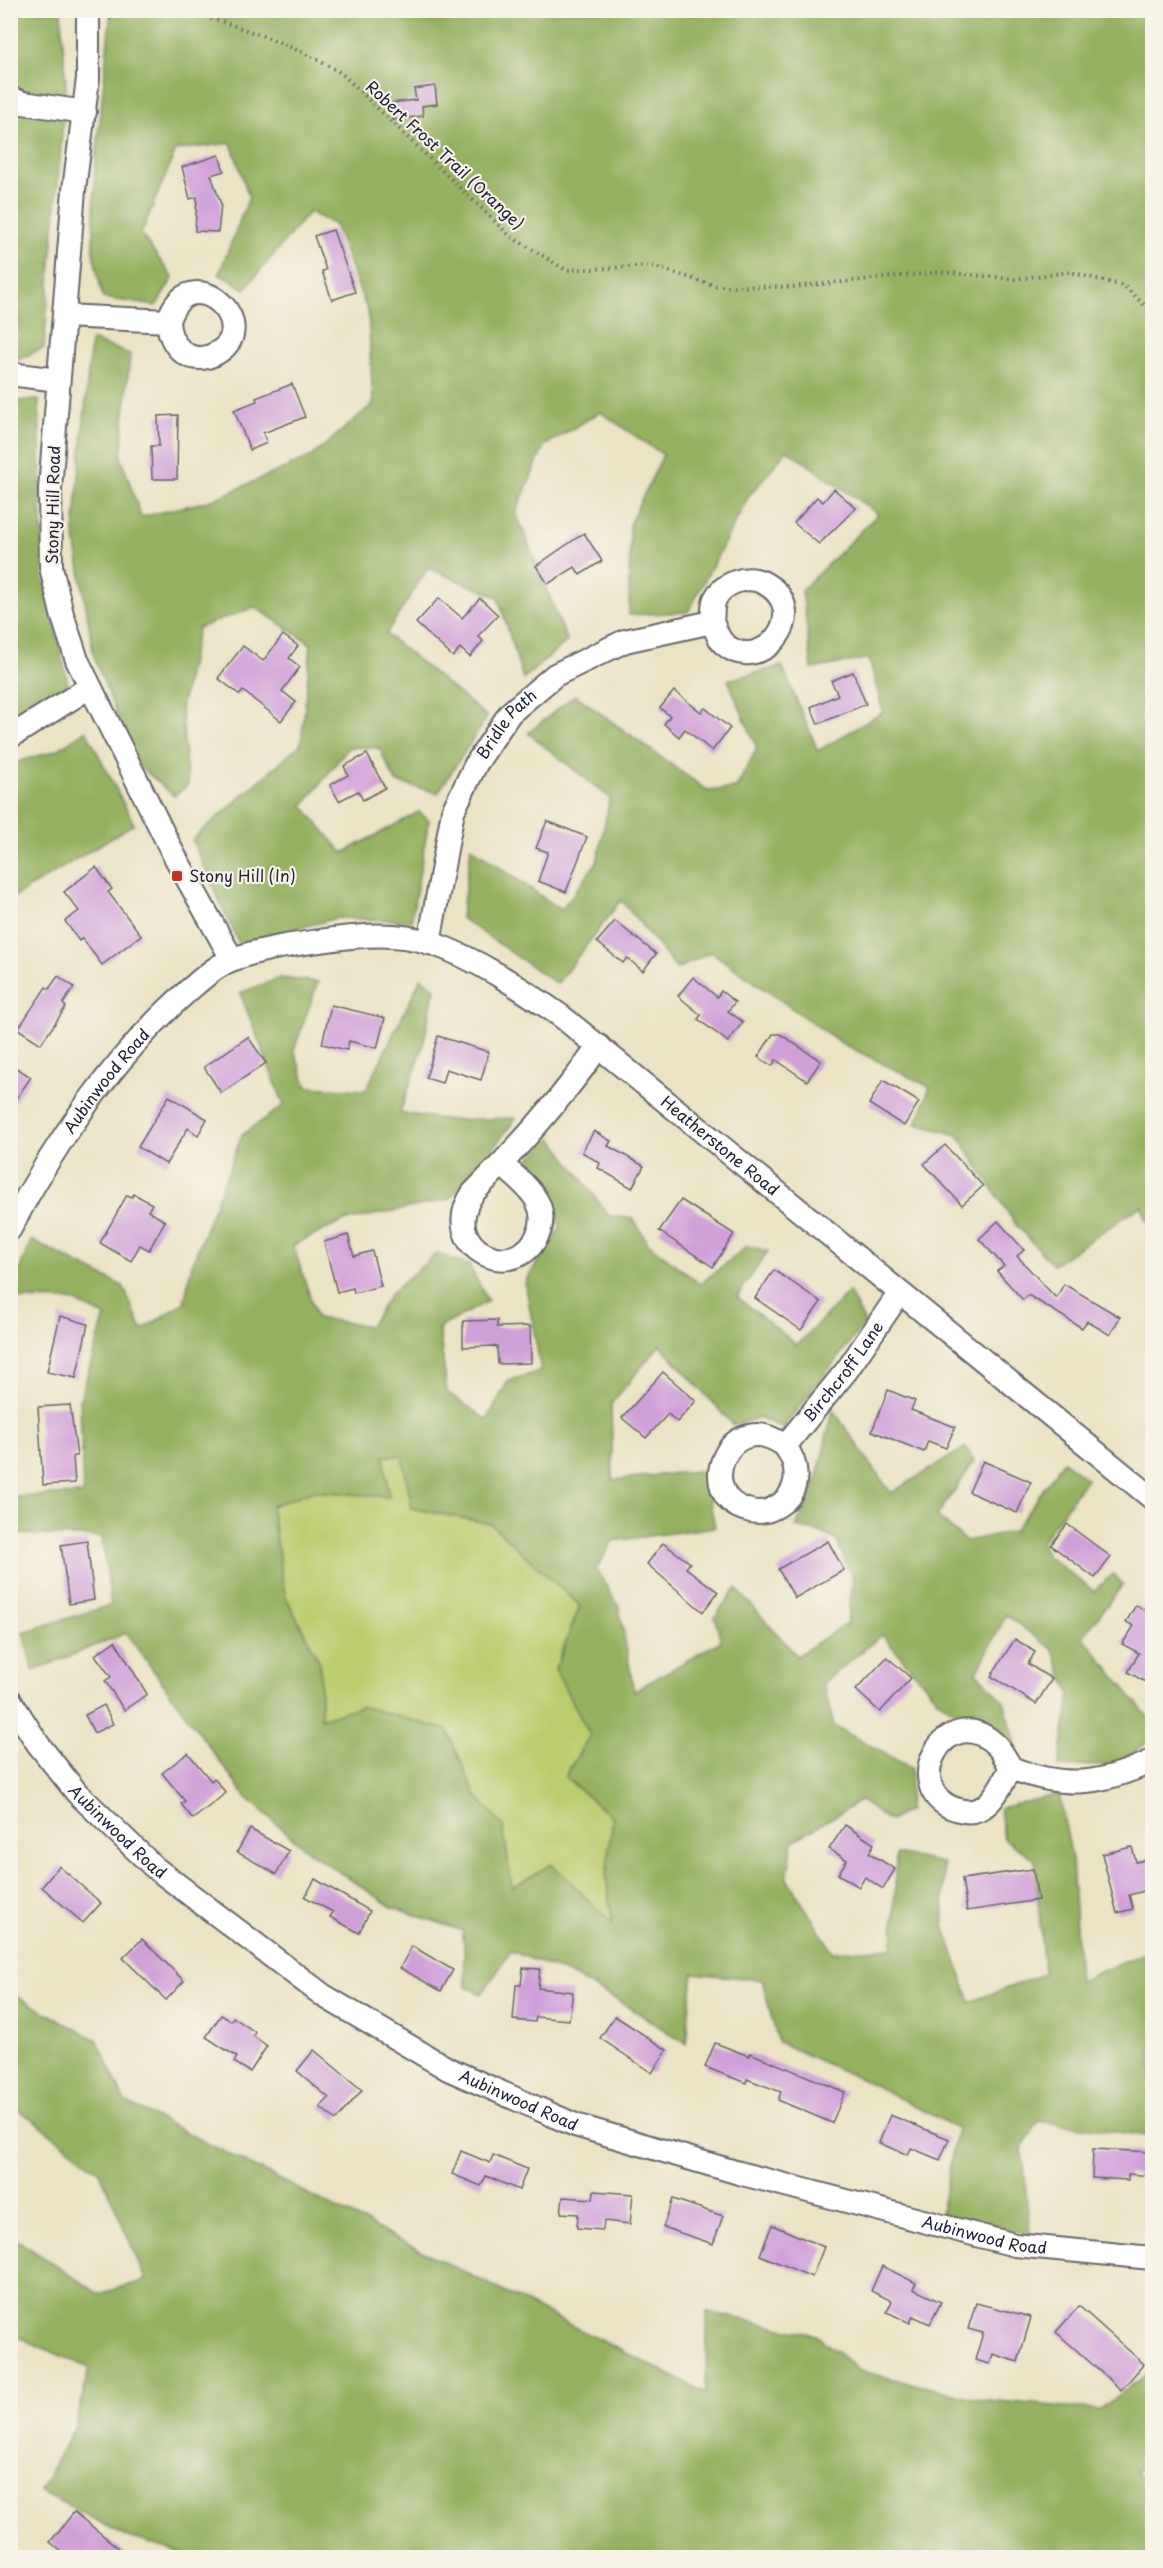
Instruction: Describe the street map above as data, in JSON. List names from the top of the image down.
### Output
{
  "streets": {
    "street": [
      "Stony Hill Road",
      "Bridle Path",
      "Aubinwood Road",
      "Heatherstone Road",
      "Birchcroff Lane"
    ],
    "path": ["Robert Frost Trail (Orange)"]
  },
  "crossings": [
    ["Stony Hill Road", "Aubinwood Road"],
    ["Stony Hill Road", "Heatherstone Road"],
    ["Bridle Path", "Heatherstone Road"],
    ["Aubinwood Road", "Heatherstone Road"],
    ["Heatherstone Road", "Birchcroff Lane"]
  ],
  "places": {
    "transit": ["Stony Hill (In)"]
  }
}
